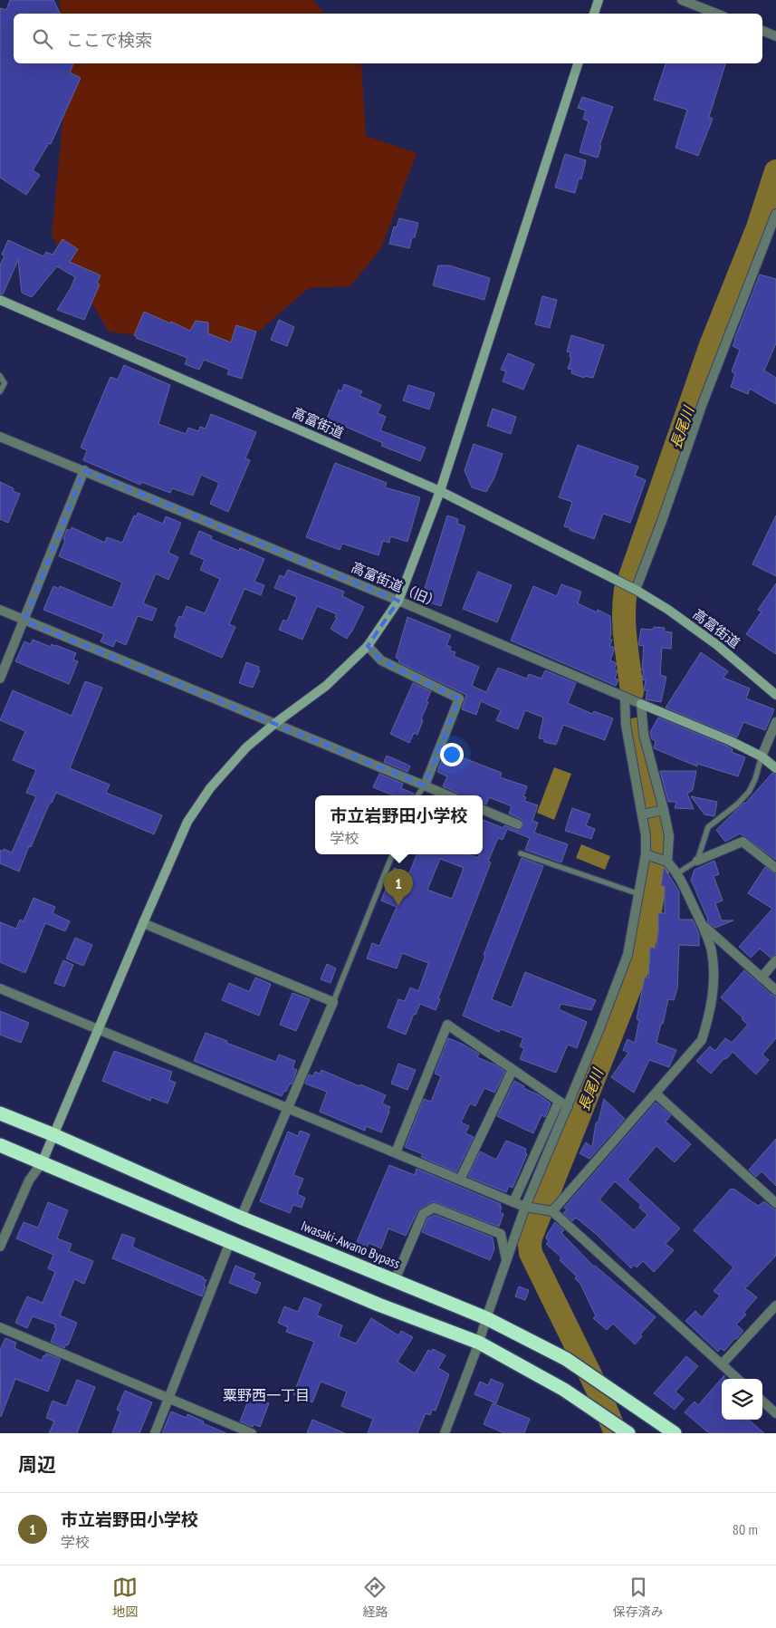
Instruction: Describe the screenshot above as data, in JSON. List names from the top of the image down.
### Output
{
  "streets": {
    "highway": ["Iwasaki-Awano Bypass"],
    "street": ["高富街道", "高富街道（旧）"]
  },
  "districts": ["粟野西一丁目"],
  "water": ["長尾川"],
  "page": {
    "search": "ここで検索",
    "popup": ["市立岩野田小学校", "学校"],
    "pins": "1",
    "heading": "周辺",
    "list": [
      {
        "mark": "1",
        "name": "市立岩野田小学校",
        "note": "学校",
        "value": "80 m"
      }
    ],
    "nav": ["地図", "経路", "保存済み"]
  }
}
